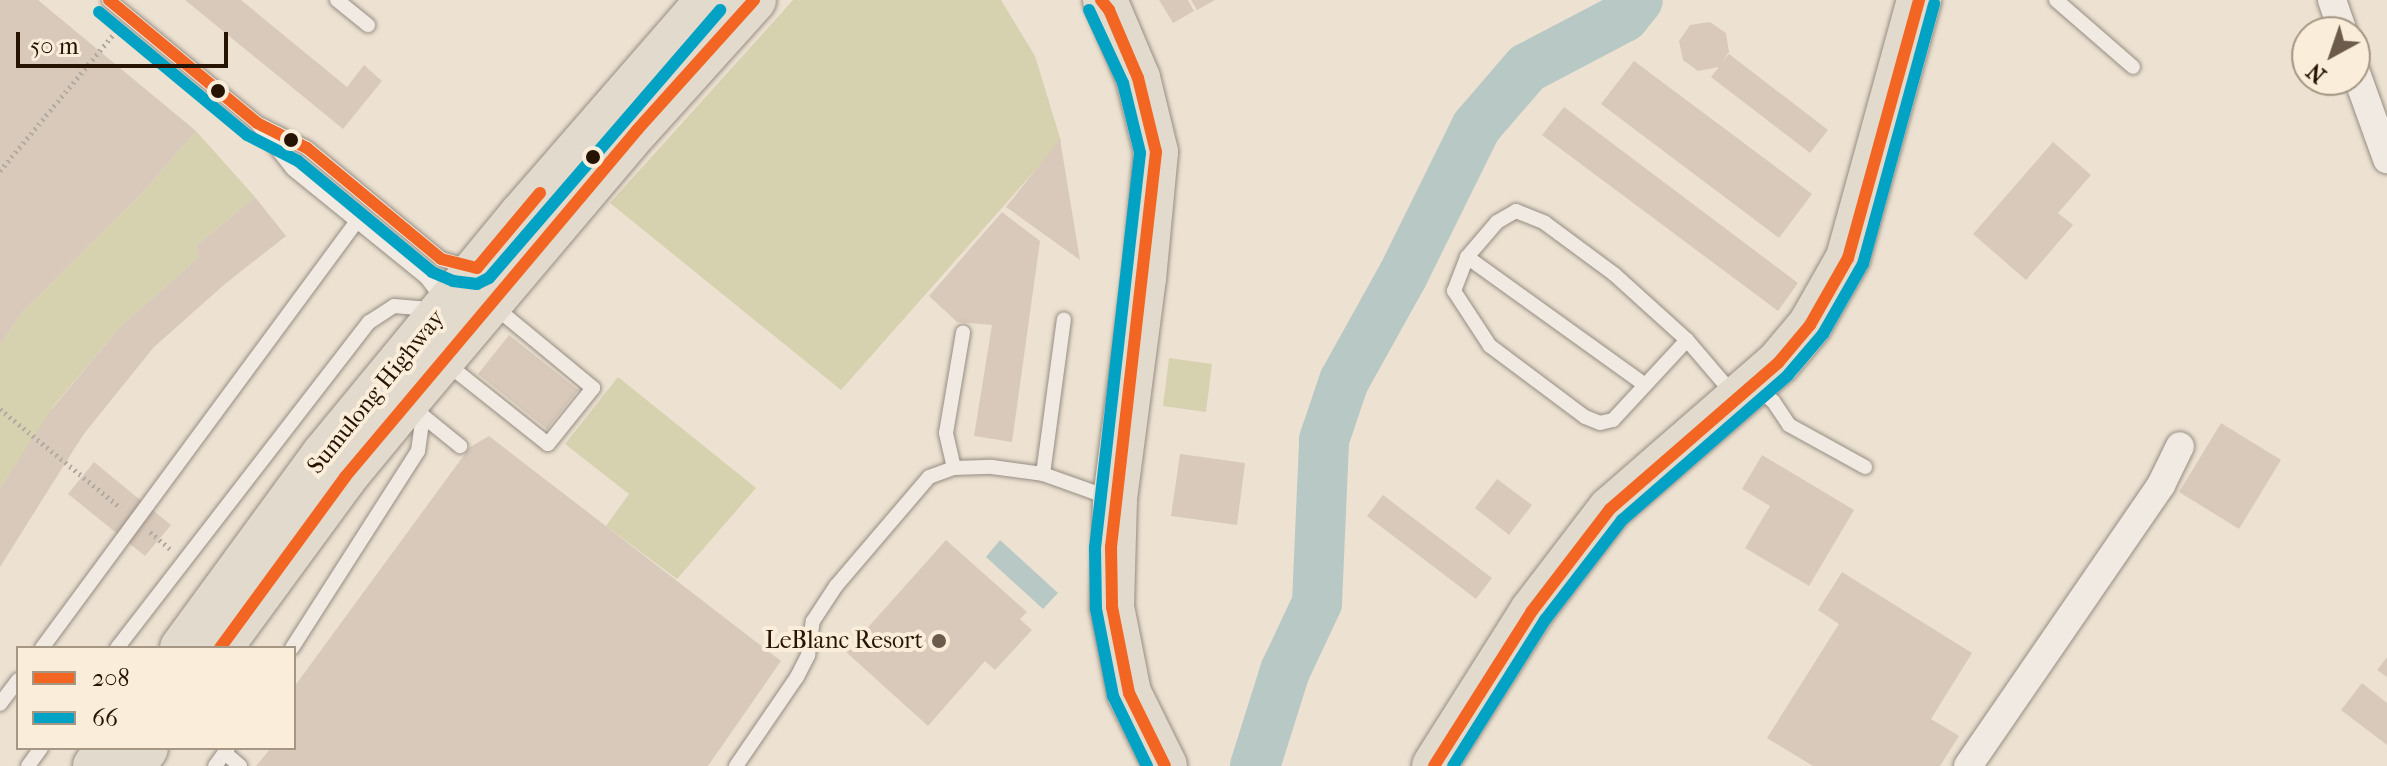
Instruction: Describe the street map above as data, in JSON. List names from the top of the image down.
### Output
{
  "streets": {
    "main road": ["Sumulong Highway"]
  },
  "places": ["LeBlanc Resort"],
  "lines": ["transit line 208", "transit line 66"],
  "legend": ["208", "66"],
  "scale_bar": "50 m",
  "north": "bottom left"
}
